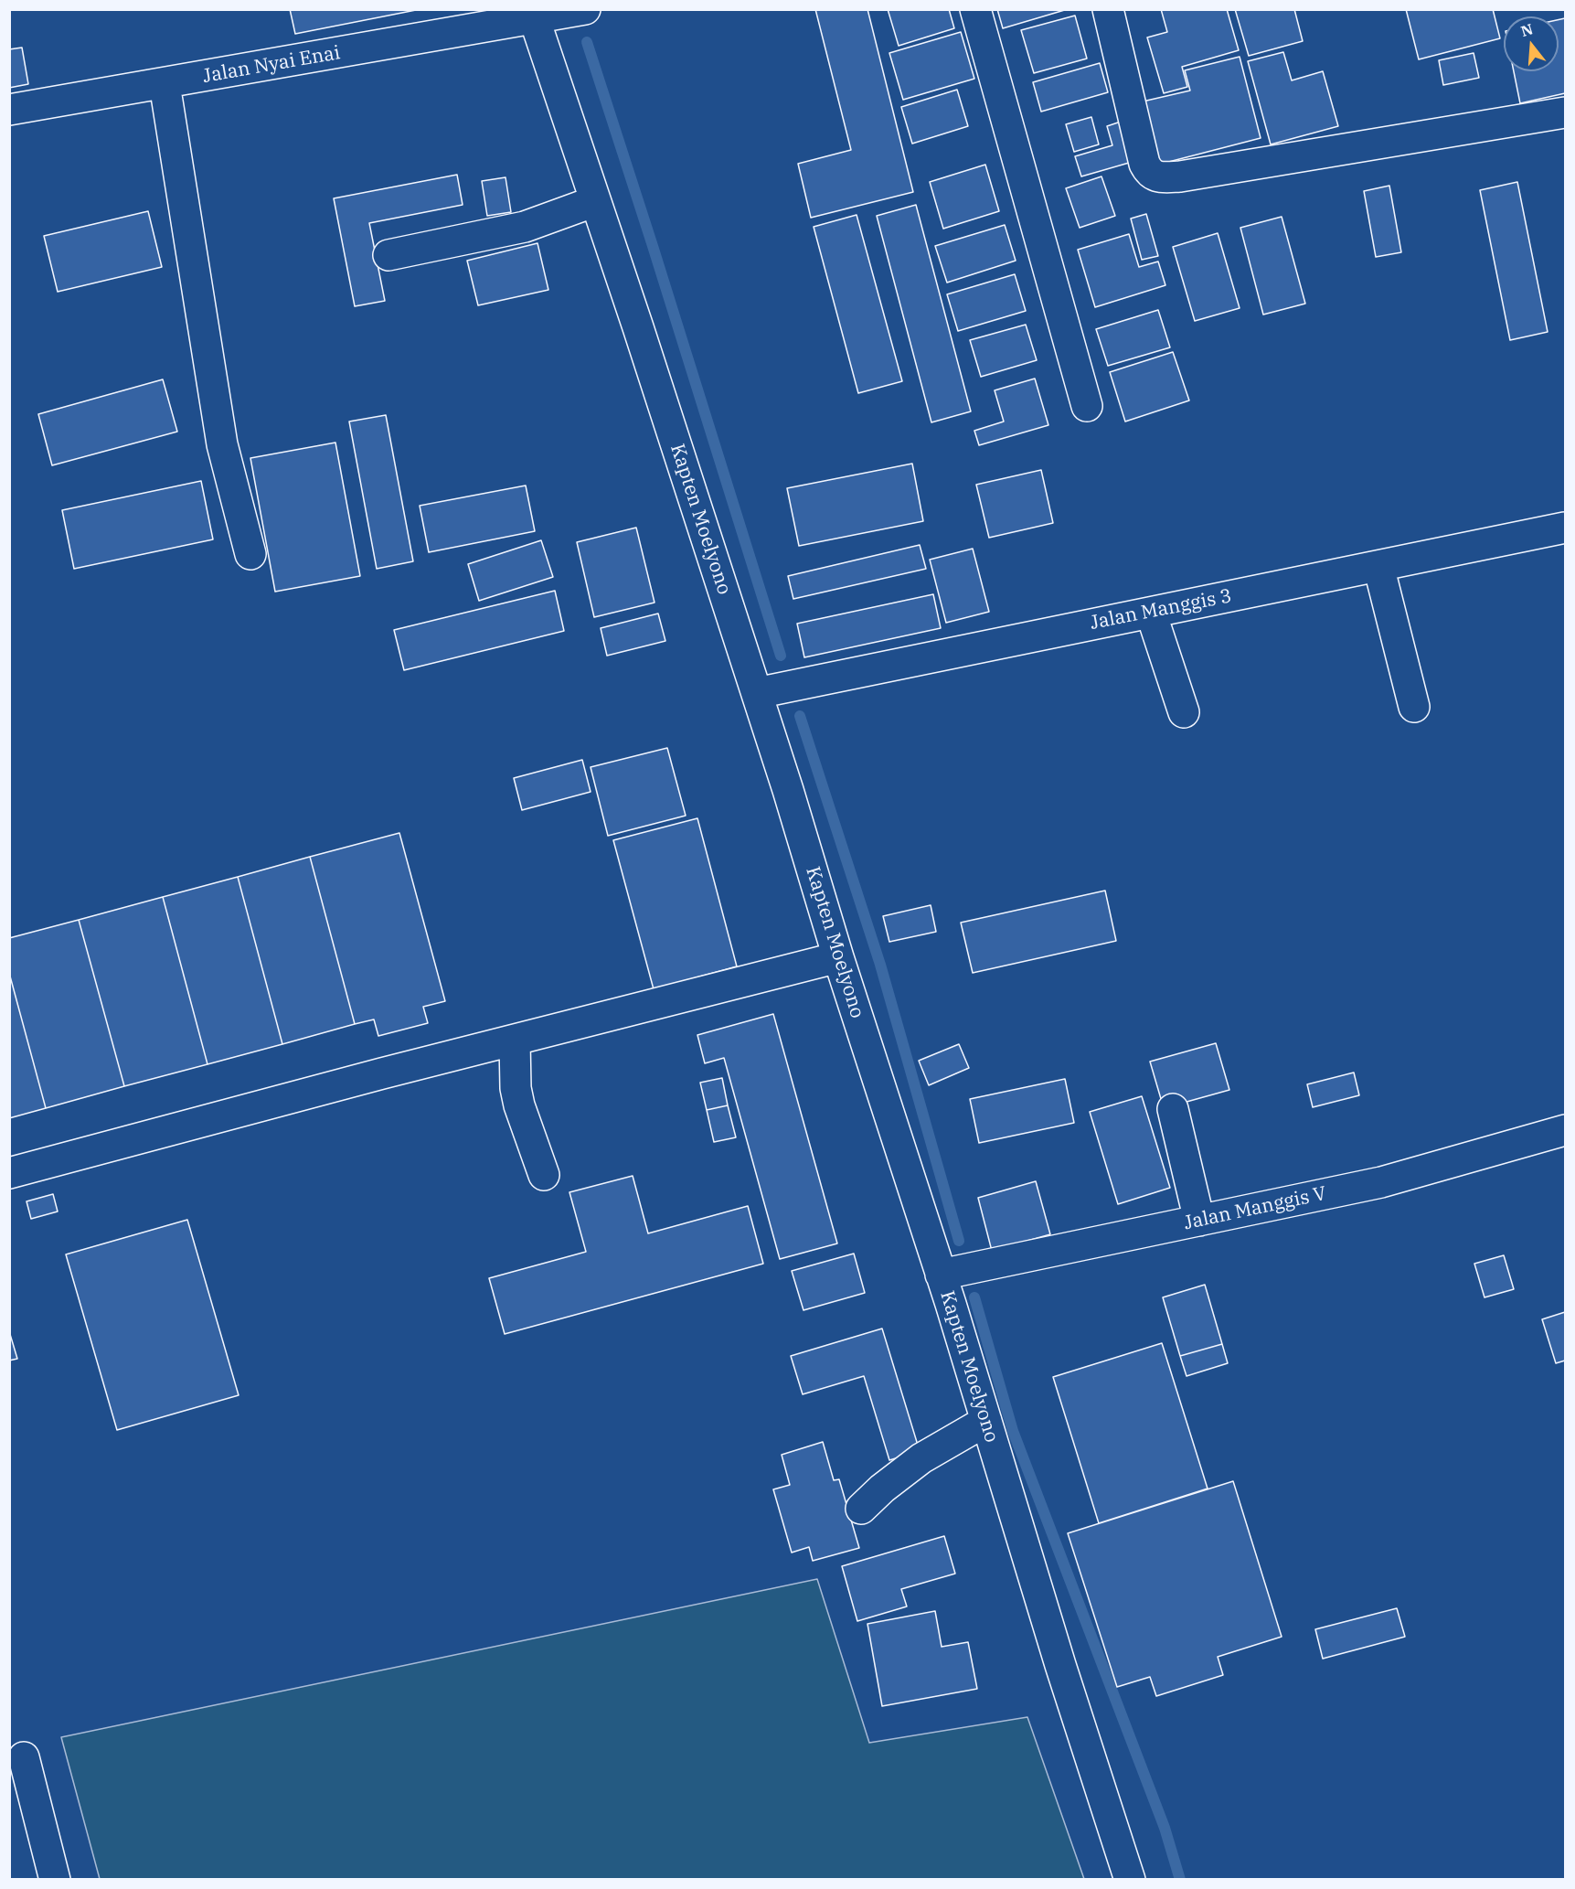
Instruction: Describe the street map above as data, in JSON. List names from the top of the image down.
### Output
{
  "streets": {
    "street": [
      "Jalan Nyai Enai",
      "Kapten Moelyono",
      "Jalan Manggis 3",
      "Jalan Manggis V"
    ]
  },
  "crossings": [
    ["Jalan Nyai Enai", "Kapten Moelyono"],
    ["Kapten Moelyono", "Jalan Manggis 3"],
    ["Kapten Moelyono", "Jalan Manggis V"]
  ],
  "north": "top"
}
